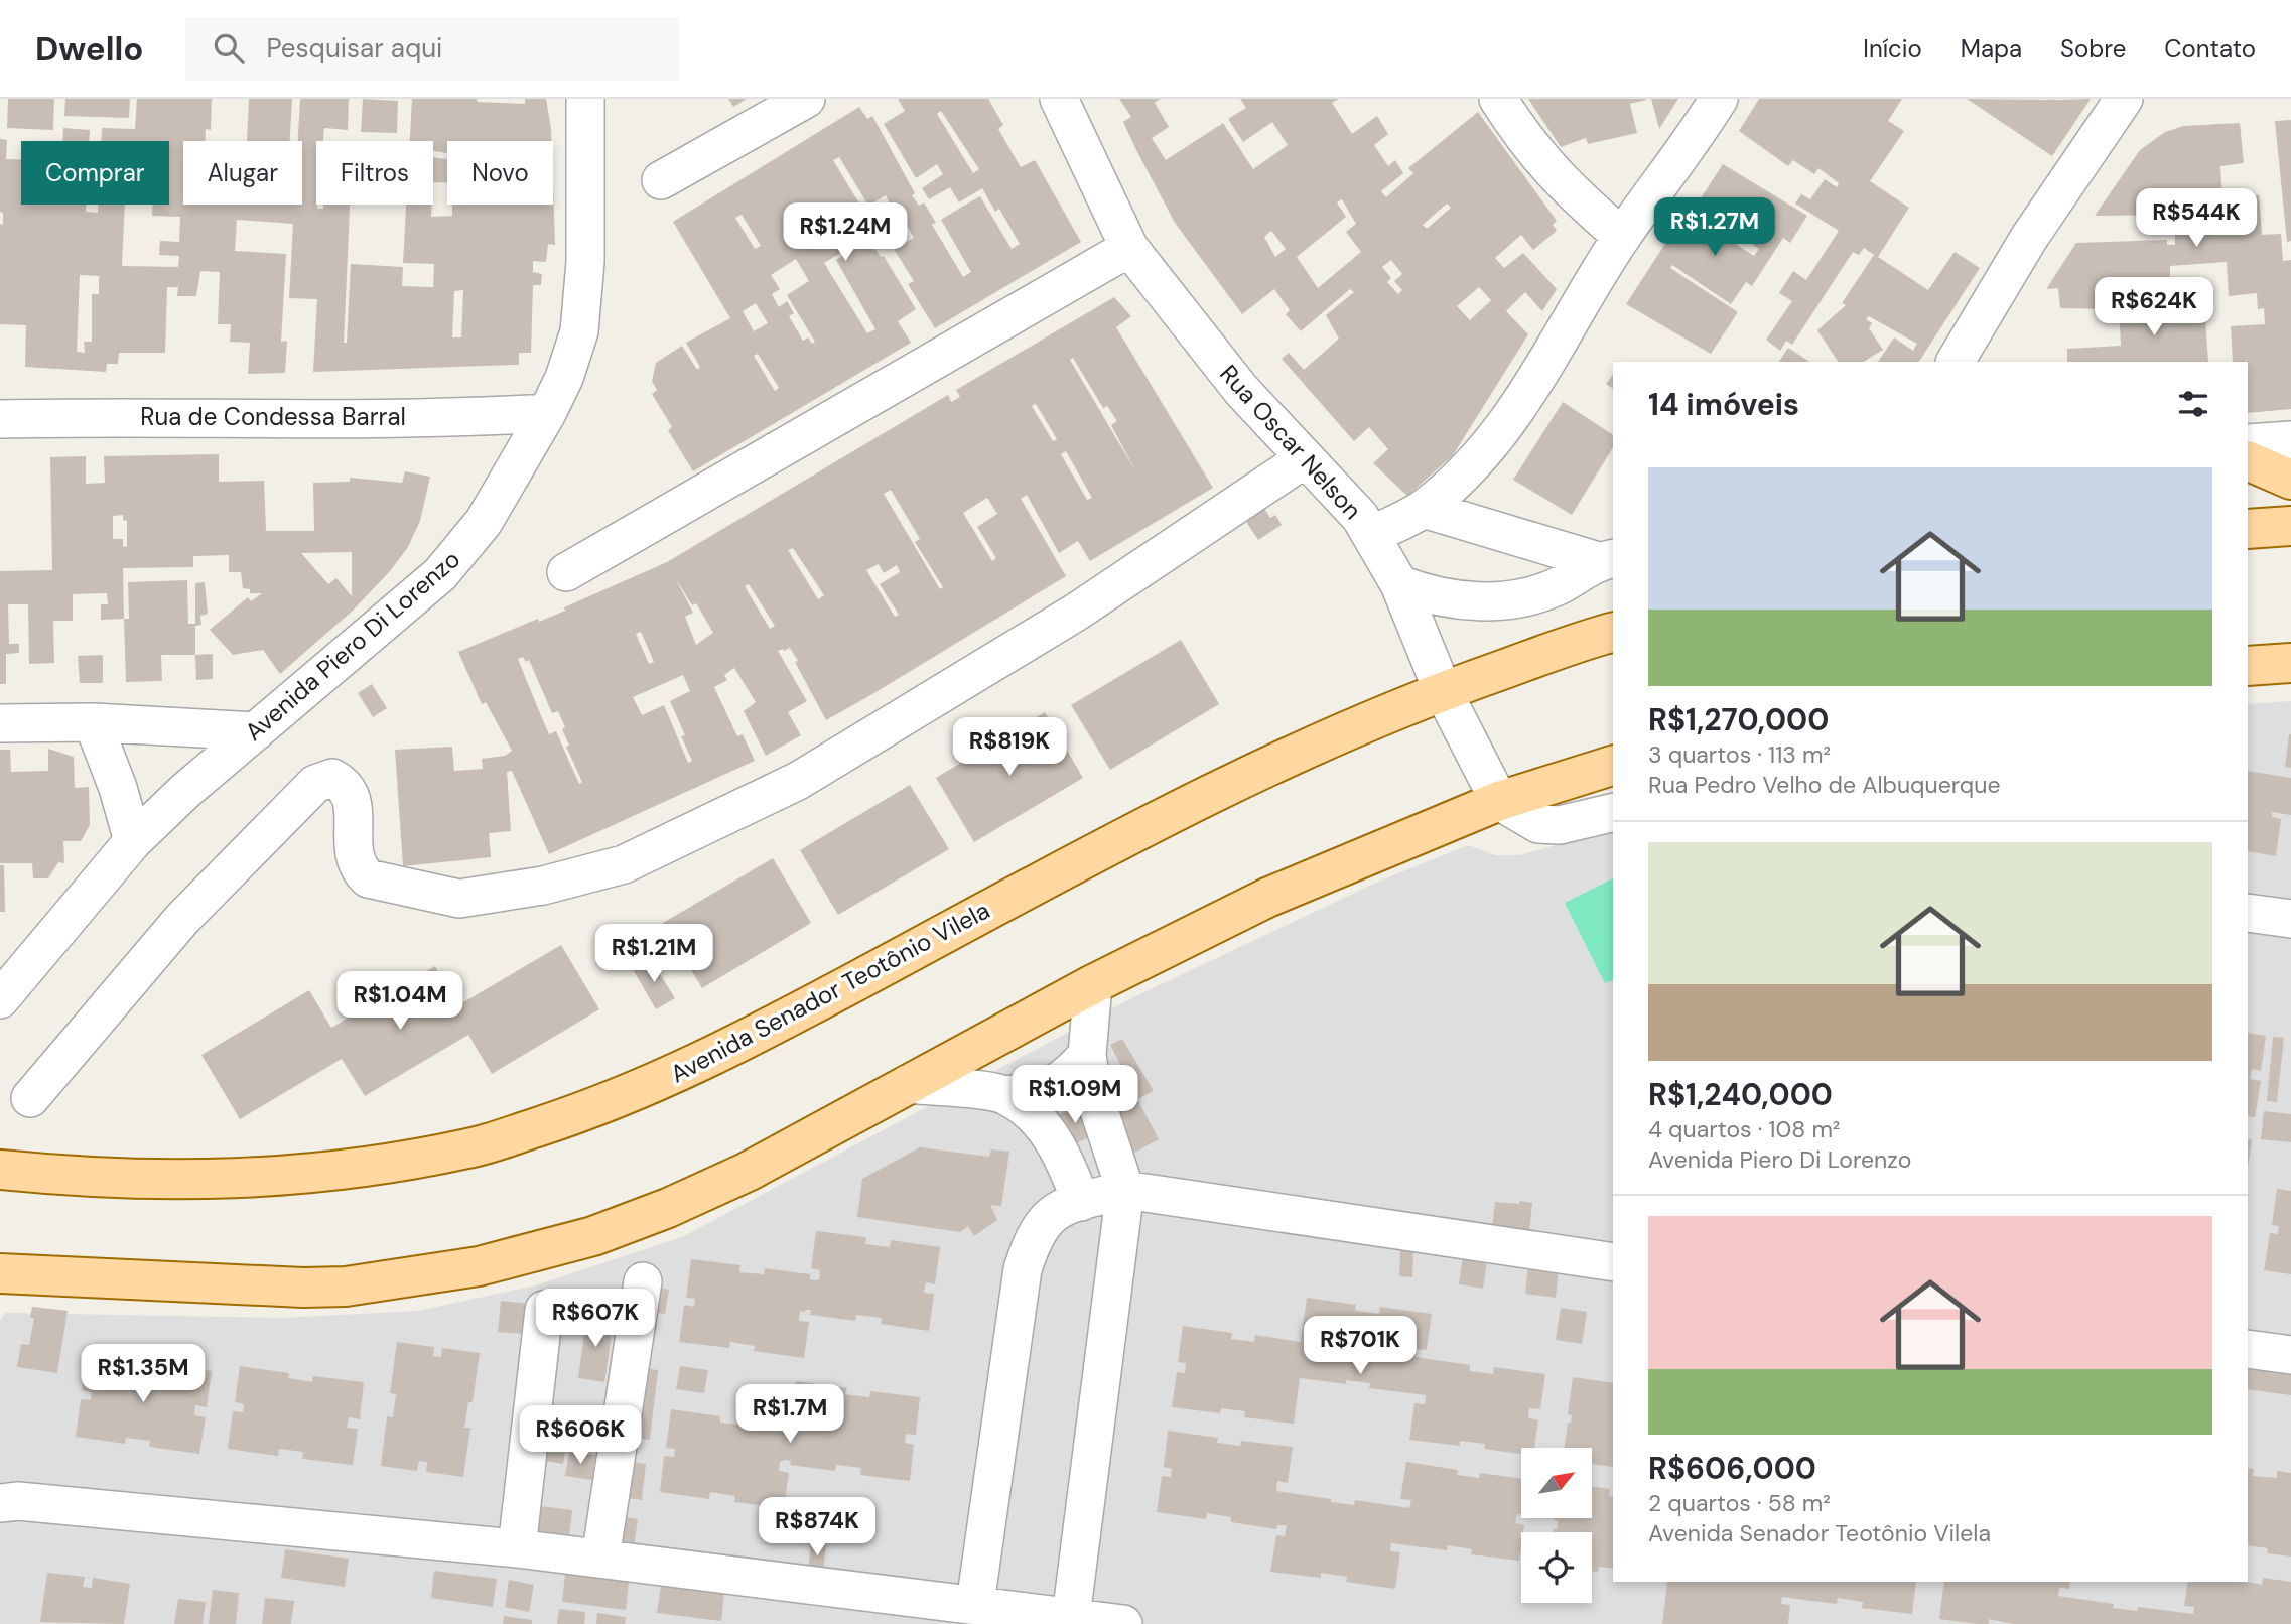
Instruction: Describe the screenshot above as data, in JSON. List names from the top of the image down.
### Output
{
  "streets": {
    "main road": ["Avenida Senador Teotônio Vilela"],
    "street": ["Rua de Condessa Barral", "Rua Oscar Nelson", "Avenida Piero Di Lorenzo"]
  },
  "crossings": [
    ["Rua de Condessa Barral", "Avenida Piero Di Lorenzo"],
    ["Rua Oscar Nelson", "Avenida Senador Teotônio Vilela"]
  ],
  "north": "top right",
  "page": {
    "header": "Dwello",
    "search": "Pesquisar aqui",
    "nav": [
      "Início",
      "Mapa",
      "Sobre",
      "Contato"
    ],
    "chip": [
      "Comprar",
      "Alugar",
      "Filtros",
      "Novo"
    ],
    "price": [
      "R$544K",
      "R$1.27M",
      "R$1.24M",
      "R$624K",
      "R$819K",
      "R$1.21M",
      "R$1.04M",
      "R$1.09M",
      "R$607K",
      "R$701K",
      "R$1.35M",
      "R$1.7M",
      "R$606K",
      "R$874K"
    ],
    "heading": "14 imóveis",
    "list": [
      {
        "name": "R$1,270,000",
        "note": "3 quartos · 113 m² · Rua Pedro Velho de Albuquerque"
      },
      {
        "name": "R$1,240,000",
        "note": "4 quartos · 108 m² · Avenida Piero Di Lorenzo"
      },
      {
        "name": "R$606,000",
        "note": "2 quartos · 58 m² · Avenida Senador Teotônio Vilela"
      }
    ]
  }
}
